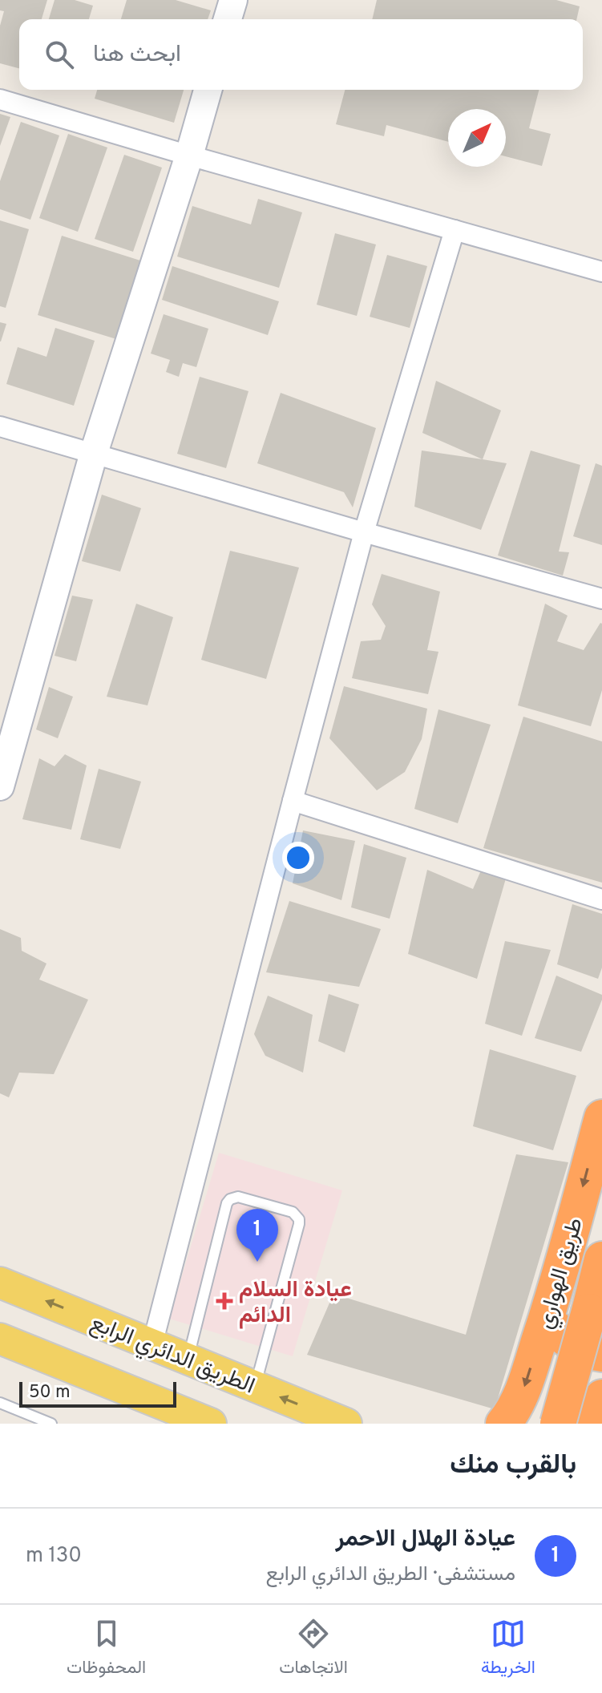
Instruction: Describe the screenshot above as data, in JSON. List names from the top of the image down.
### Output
{
  "streets": {
    "highway": ["طريق الهواري"],
    "main road": ["الطريق الدائري الرابع"]
  },
  "places": {
    "health": ["عيادة السلام الدائم"]
  },
  "scale_bar": "50 m",
  "north": "top right",
  "page": {
    "search": "ابحث هنا",
    "pins": "1",
    "scale": "50 m",
    "heading": "بالقرب منك",
    "list": [
      {
        "mark": "1",
        "name": "عيادة الهلال الاحمر",
        "note": "مستشفى · الطريق الدائري الرابع",
        "value": "130 m"
      }
    ],
    "nav": ["الخريطة", "الاتجاهات", "المحفوظات"]
  }
}
